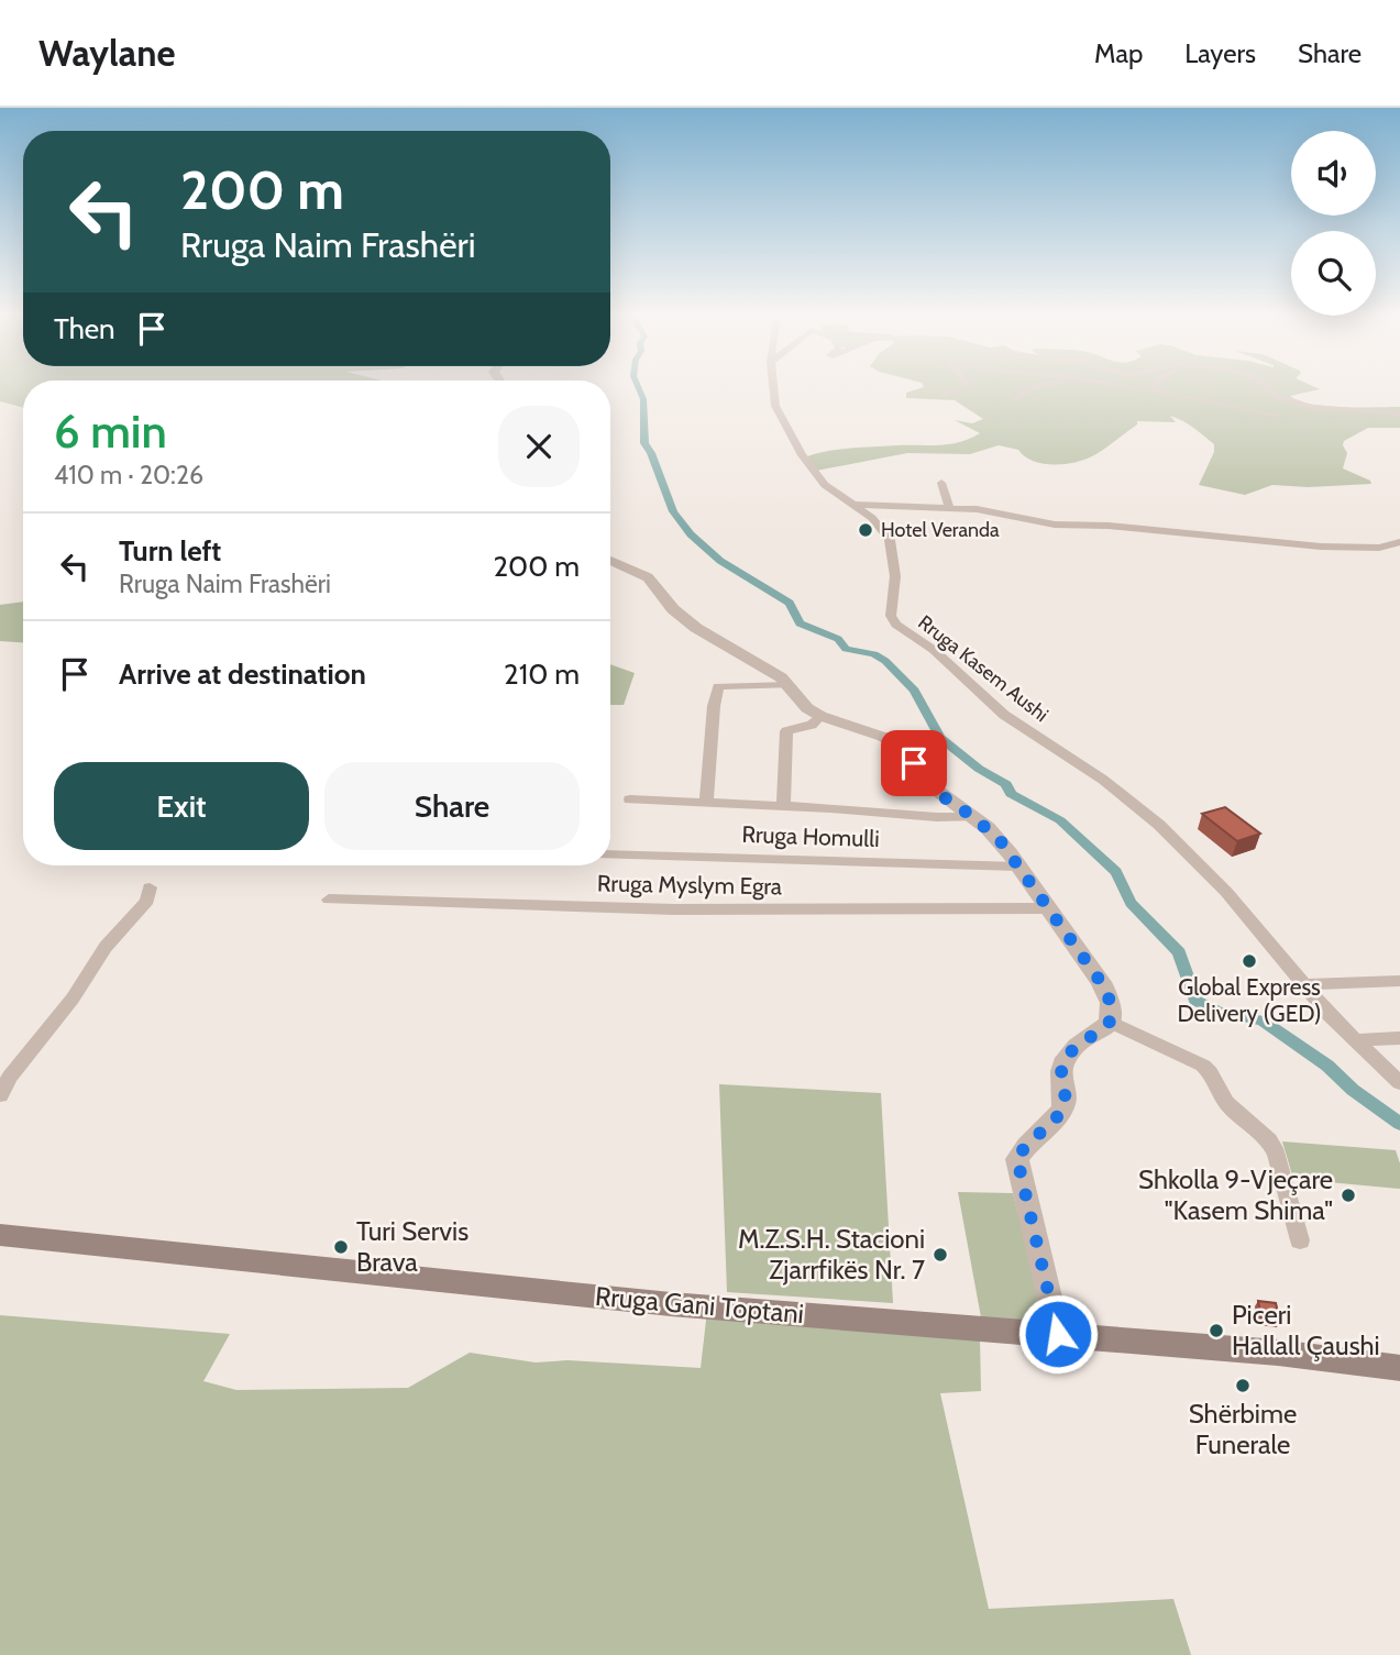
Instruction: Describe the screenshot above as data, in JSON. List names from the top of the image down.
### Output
{
  "streets": {
    "main road": ["Rruga Gani Toptani"],
    "street": ["Rruga Kasem Aushi", "Rruga Homulli", "Rruga Myslym Egra"]
  },
  "places": [
    "Hotel Veranda",
    "Global Express Delivery (GED)",
    "Shkolla 9-Vjeçare \"Kasem Shima\"",
    "Turi Servis Brava",
    "M.Z.S.H. Stacioni Zjarrfikës Nr. 7",
    "Piceri Hallall Çaushi",
    "Shërbime Funerale"
  ],
  "page": {
    "header": "Waylane",
    "nav": ["Map", "Layers", "Share"],
    "turn": ["200 m", "Rruga Naim Frashëri"],
    "then": "Then",
    "heading": ["6 min", "410 m · 20:26"],
    "list": [
      {
        "name": "Turn left",
        "note": "Rruga Naim Frashëri",
        "value": "200 m"
      },
      {
        "name": "Arrive at destination",
        "value": "210 m"
      }
    ],
    "buttons": ["Exit", "Share"]
  }
}
